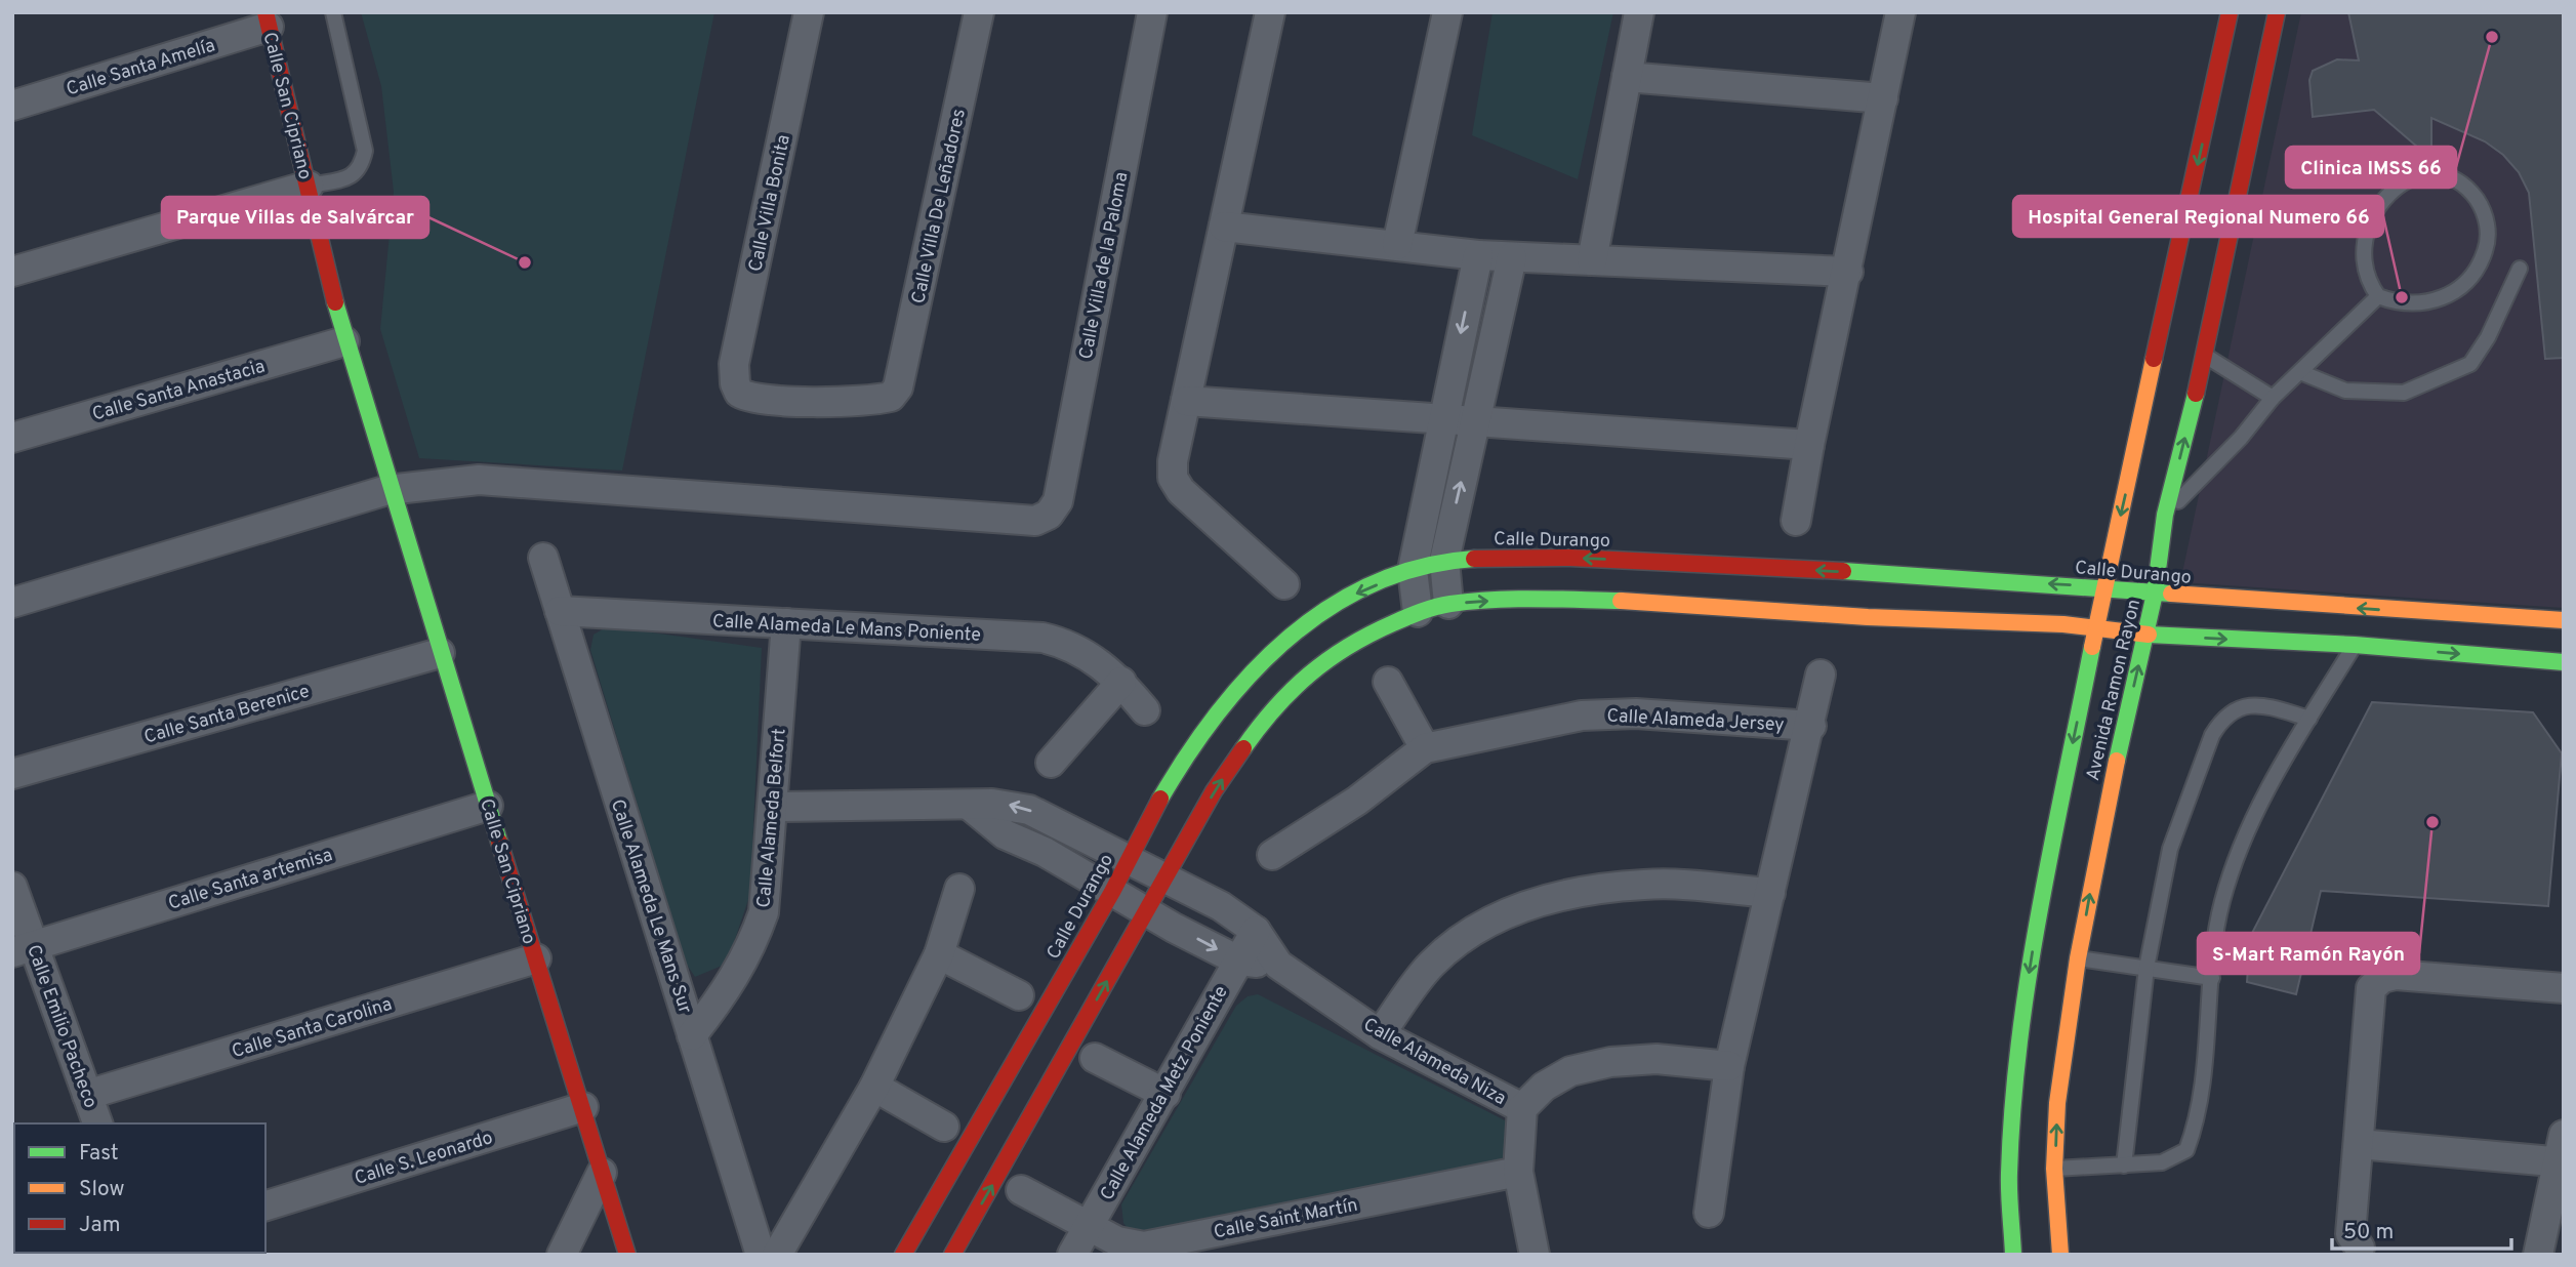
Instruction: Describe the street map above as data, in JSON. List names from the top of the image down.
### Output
{
  "streets": {
    "main road": ["Calle San Cipriano", "Calle Durango", "Avenida Ramon Rayon"],
    "street": [
      "Calle Santa Amelía",
      "Calle Villa Bonita",
      "Calle Villa De Leñadores",
      "Calle Villa de la Paloma",
      "Calle Santa Anastacia",
      "Calle Alameda Le Mans Poniente",
      "Calle Santa Berenice",
      "Calle Alameda Jersey",
      "Calle Alameda Belfort",
      "Calle Santa artemisa",
      "Calle Alameda Le Mans Sur",
      "Calle Emilio Pacheco",
      "Calle Santa Carolina",
      "Calle Alameda Niza",
      "Calle Alameda Metz Poniente",
      "Calle S. Leonardo",
      "Calle Saint Martín"
    ]
  },
  "crossings": [
    ["Calle Santa Amelía", "Calle San Cipriano"],
    ["Calle San Cipriano", "Calle Villa de la Paloma"],
    ["Calle San Cipriano", "Calle Santa Anastacia"],
    ["Calle San Cipriano", "Calle Santa Berenice"],
    ["Calle San Cipriano", "Calle Santa artemisa"],
    ["Calle San Cipriano", "Calle Santa Carolina"],
    ["Calle San Cipriano", "Calle S. Leonardo"],
    ["Calle Villa Bonita", "Calle Villa De Leñadores"],
    ["Calle Durango", "Avenida Ramon Rayon"],
    ["Calle Durango", "Calle Alameda Niza"],
    ["Calle Alameda Le Mans Poniente", "Calle Alameda Belfort"],
    ["Calle Alameda Le Mans Poniente", "Calle Alameda Le Mans Sur"],
    ["Calle Alameda Belfort", "Calle Alameda Le Mans Sur"],
    ["Calle Alameda Belfort", "Calle Alameda Niza"],
    ["Calle Santa artemisa", "Calle Emilio Pacheco"],
    ["Calle Emilio Pacheco", "Calle Santa Carolina"],
    ["Calle Alameda Niza", "Calle Alameda Metz Poniente"],
    ["Calle Alameda Metz Poniente", "Calle Saint Martín"]
  ],
  "places": [
    "Clinica IMSS 66",
    "Parque Villas de Salvárcar",
    "Hospital General Regional Numero 66",
    "S-Mart Ramón Rayón"
  ],
  "legend": ["Fast", "Slow", "Jam"],
  "scale_bar": "50 m"
}
